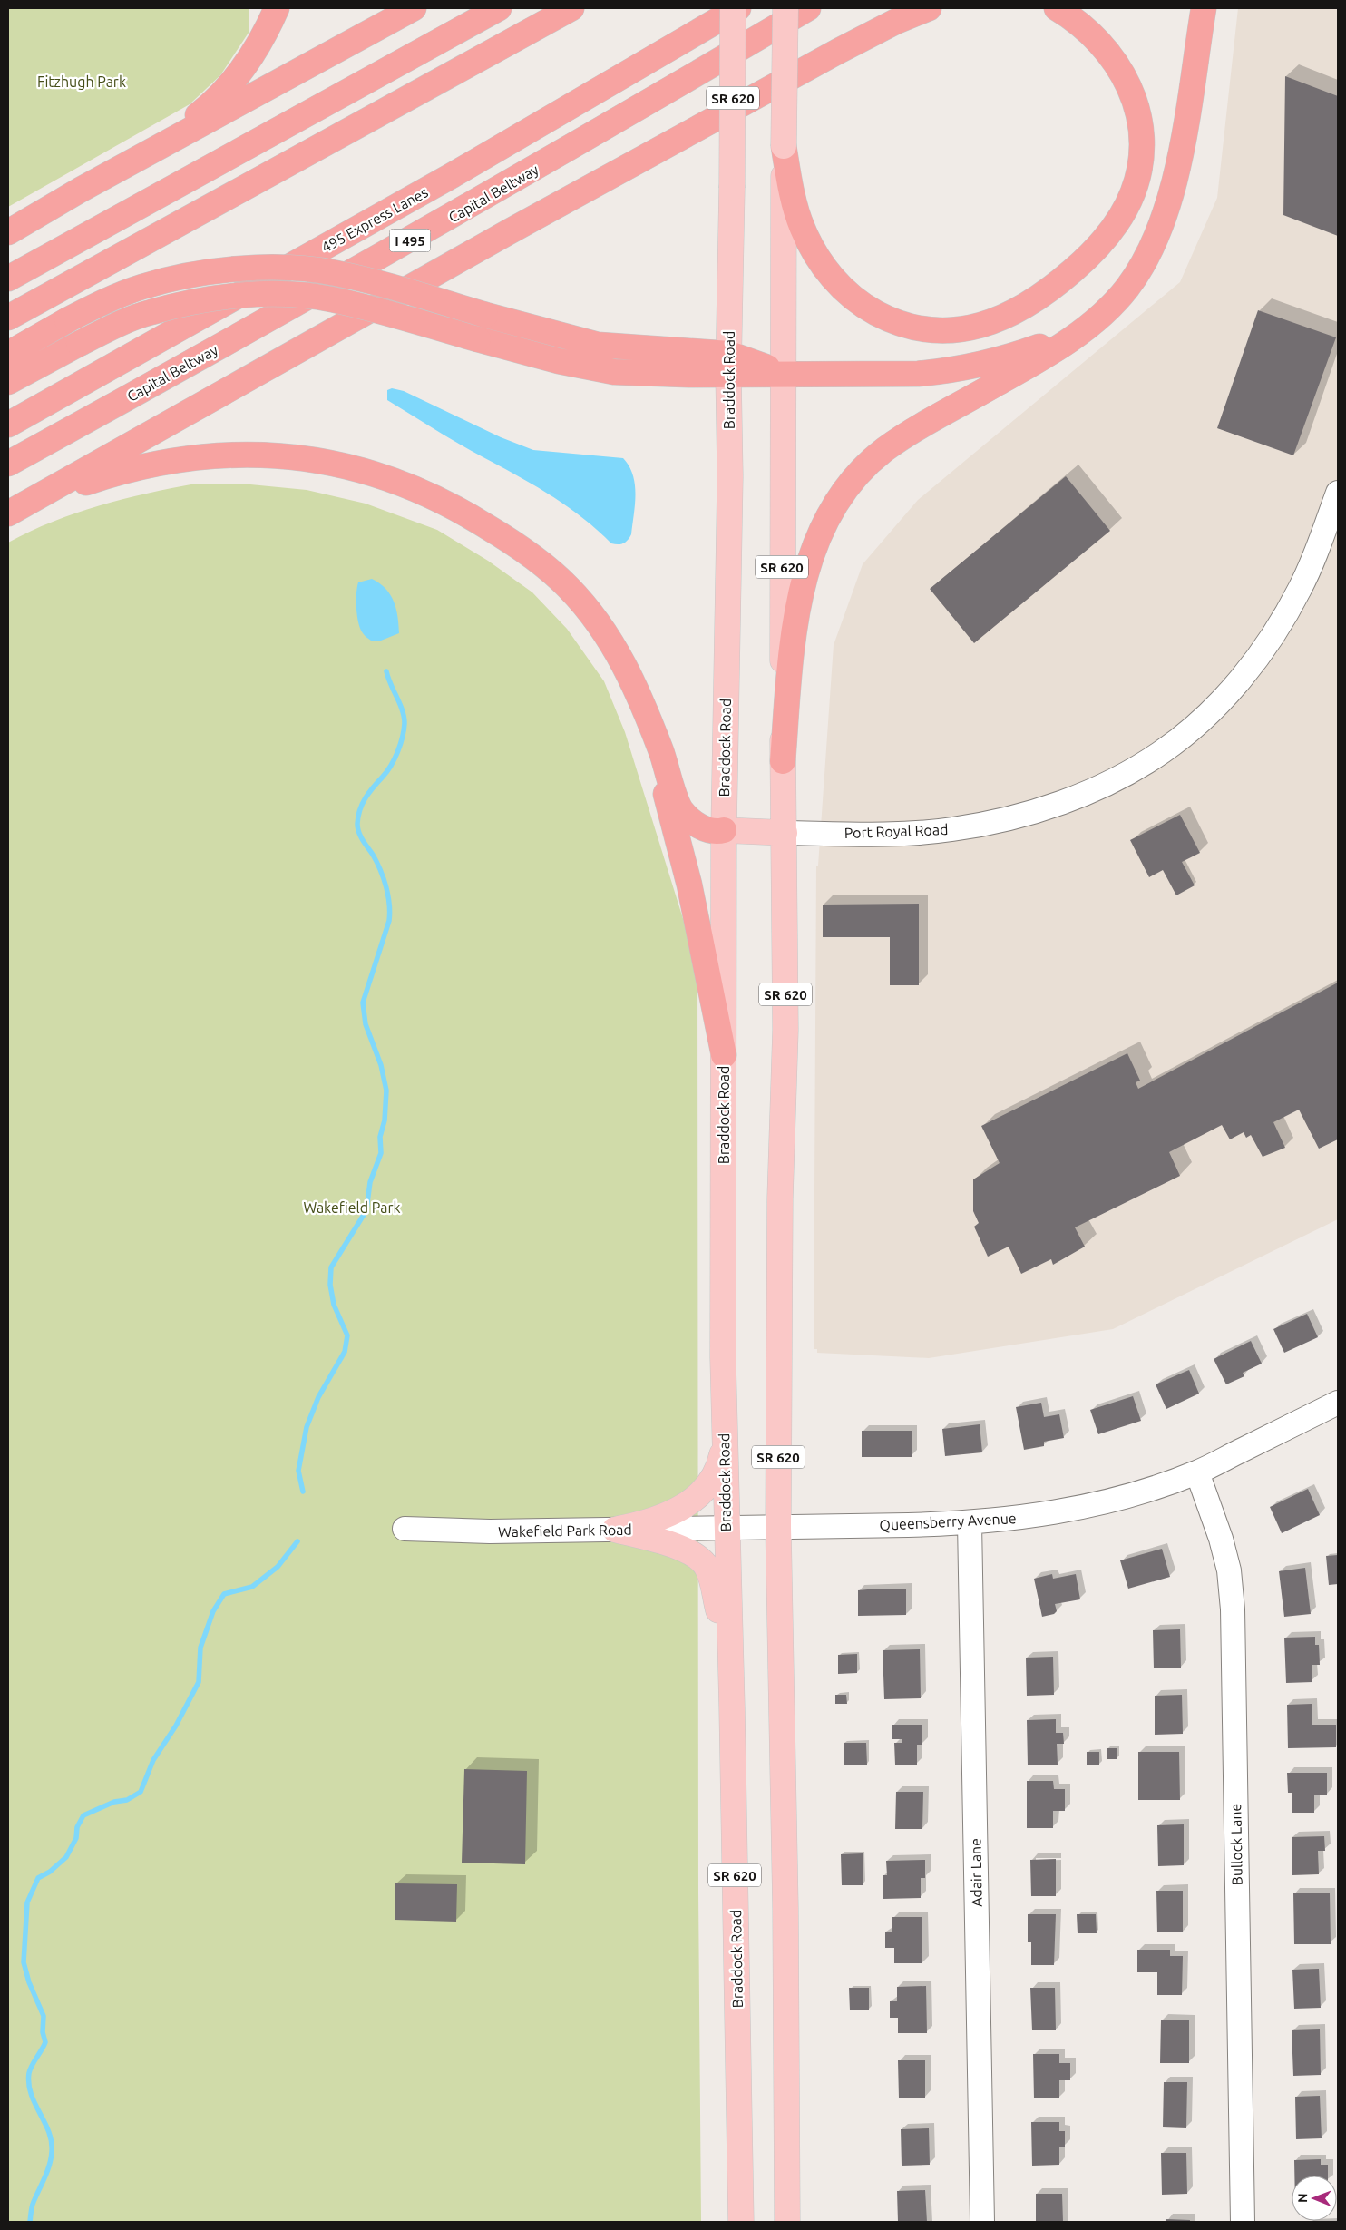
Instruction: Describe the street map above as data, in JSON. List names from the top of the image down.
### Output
{
  "streets": {
    "highway": ["Capital Beltway", "495 Express Lanes", "I 495"],
    "main road": ["SR 620", "Braddock Road"],
    "street": [
      "Port Royal Road",
      "Queensberry Avenue",
      "Wakefield Park Road",
      "Bullock Lane",
      "Adair Lane"
    ]
  },
  "crossings": [
    ["SR 620", "Port Royal Road"],
    ["SR 620", "Queensberry Avenue"],
    ["Braddock Road", "Queensberry Avenue"],
    ["Braddock Road", "Wakefield Park Road"],
    ["Queensberry Avenue", "Wakefield Park Road"],
    ["Queensberry Avenue", "Bullock Lane"],
    ["Queensberry Avenue", "Adair Lane"]
  ],
  "parks": ["Fitzhugh Park", "Wakefield Park"],
  "north": "left"
}
